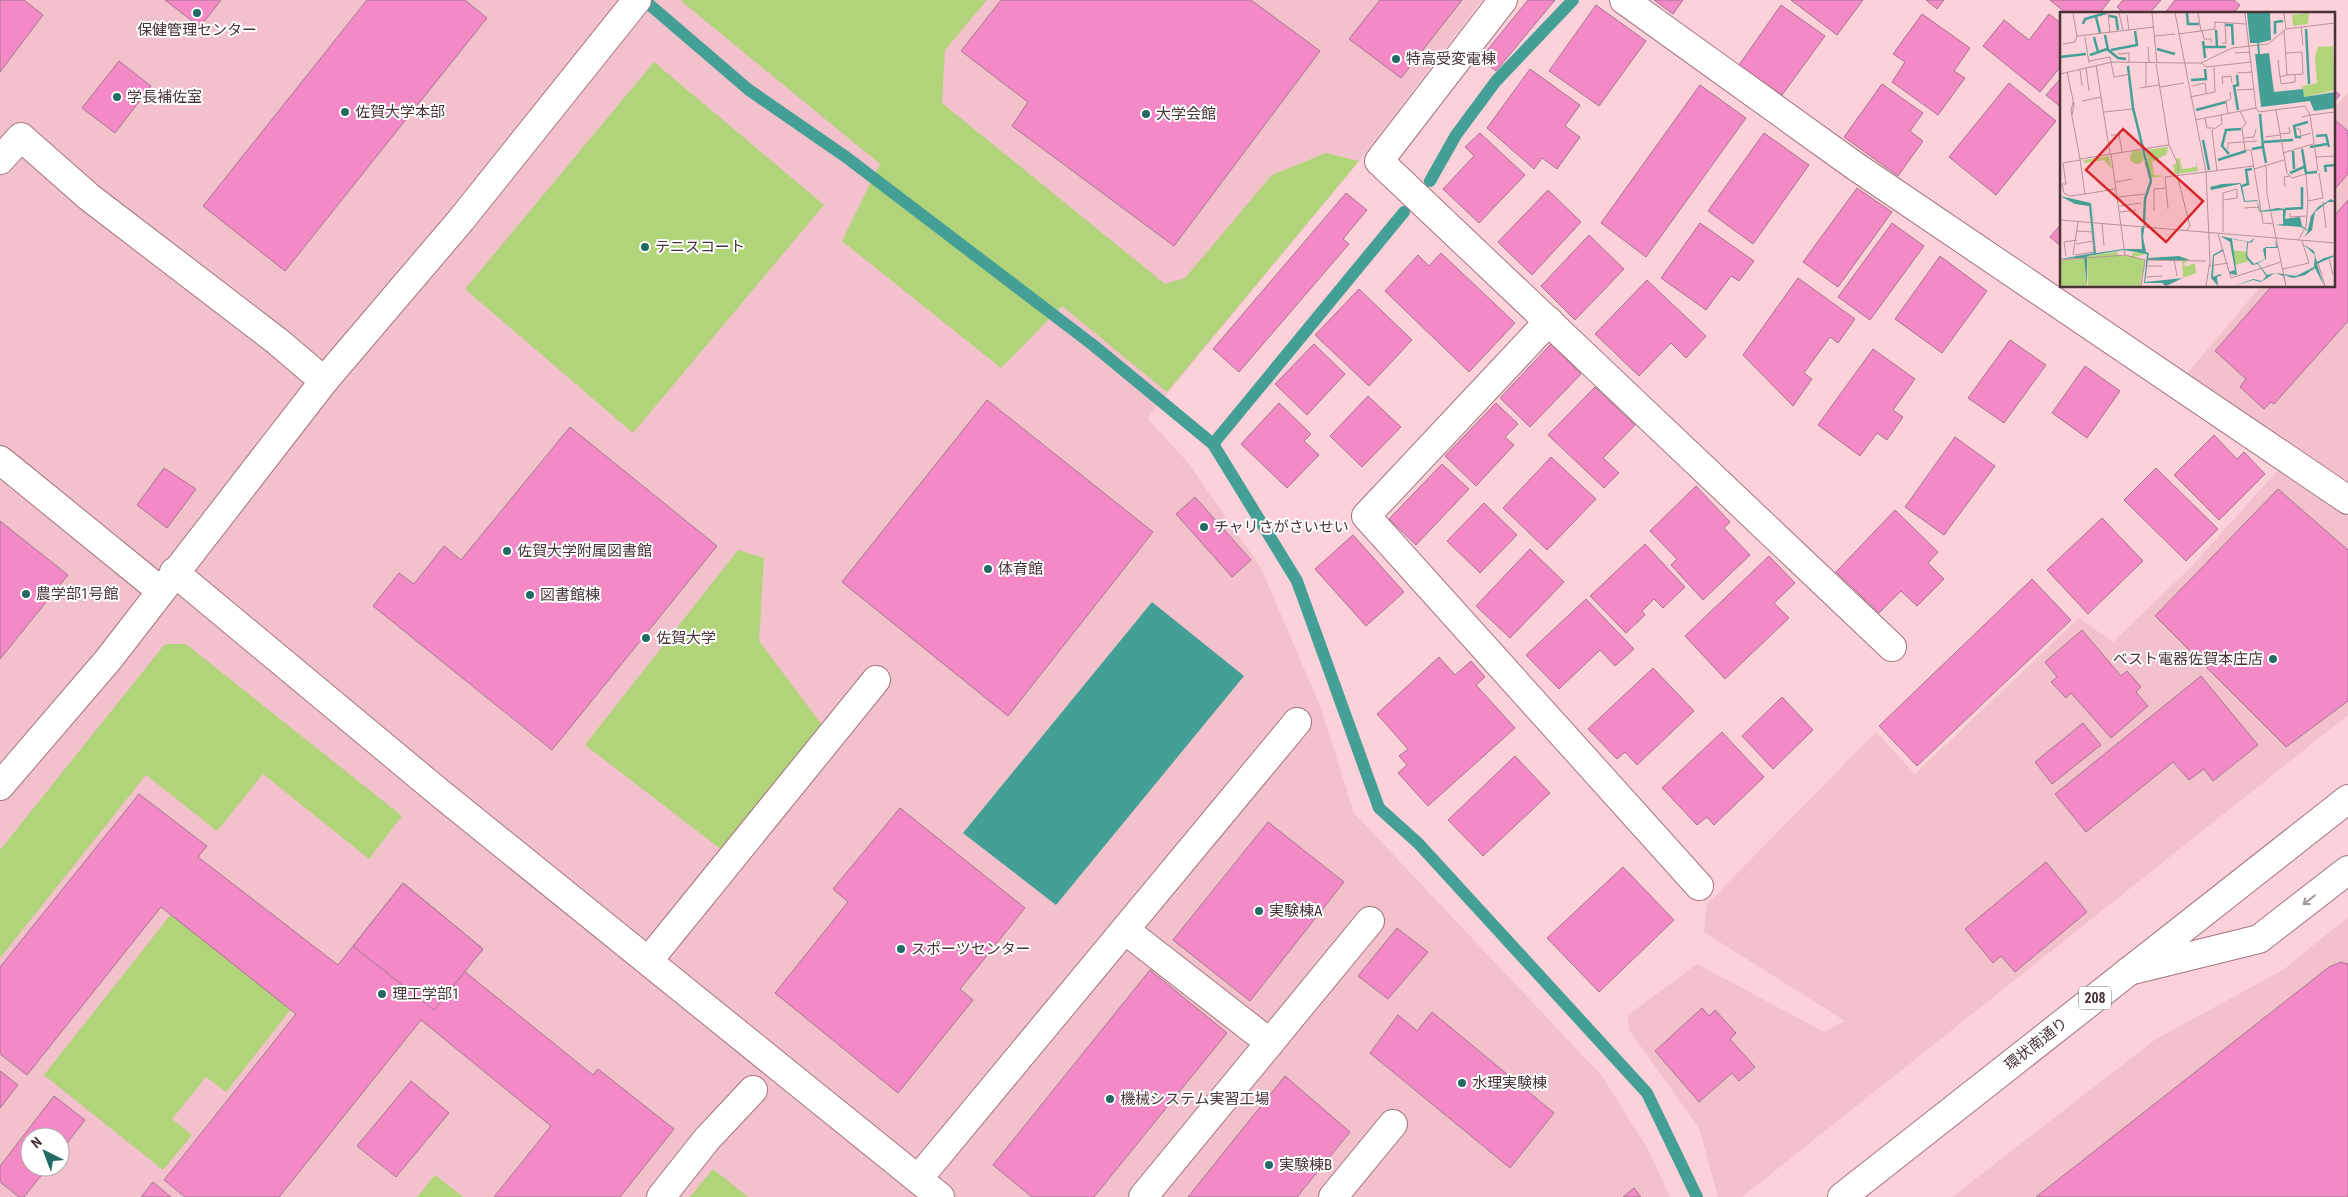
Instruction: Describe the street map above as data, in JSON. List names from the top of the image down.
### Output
{
  "streets": {
    "main road": ["208", "環状南通り"]
  },
  "places": [
    "保健管理センター",
    "特高受変電棟",
    "学長補佐室",
    "佐賀大学本部",
    "大学会館",
    "テニスコート",
    "チャリさがさいせい",
    "佐賀大学附属図書館",
    "体育館",
    "農学部1号館",
    "図書館棟",
    "佐賀大学",
    "ベスト電器佐賀本庄店",
    "実験棟A",
    "スポーツセンター",
    "理工学部1",
    "水理実験棟",
    "機械システム実習工場",
    "実験棟B"
  ],
  "north": "top left"
}
